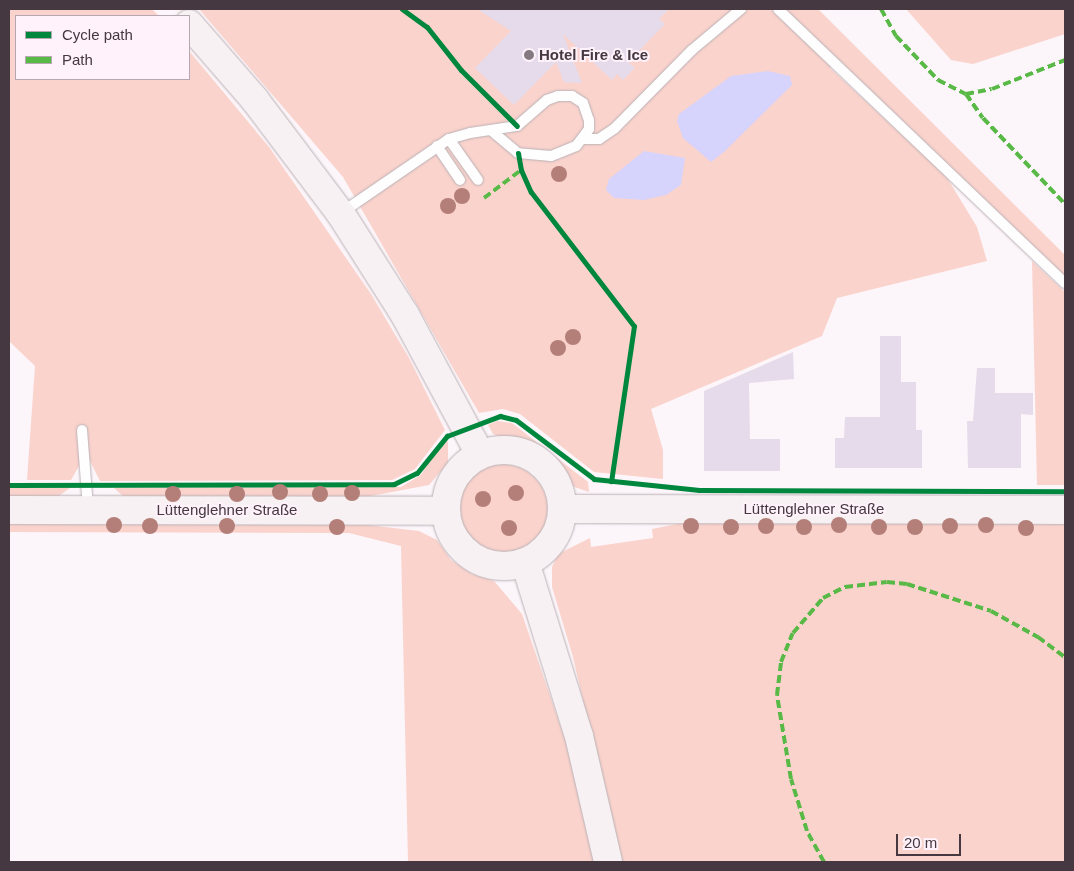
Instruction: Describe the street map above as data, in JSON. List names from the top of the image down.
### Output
{
  "streets": {
    "main road": ["Lüttenglehner Straße"]
  },
  "places": ["Hotel Fire & Ice"],
  "legend": ["Cycle path", "Path"],
  "scale_bar": "20 m"
}
